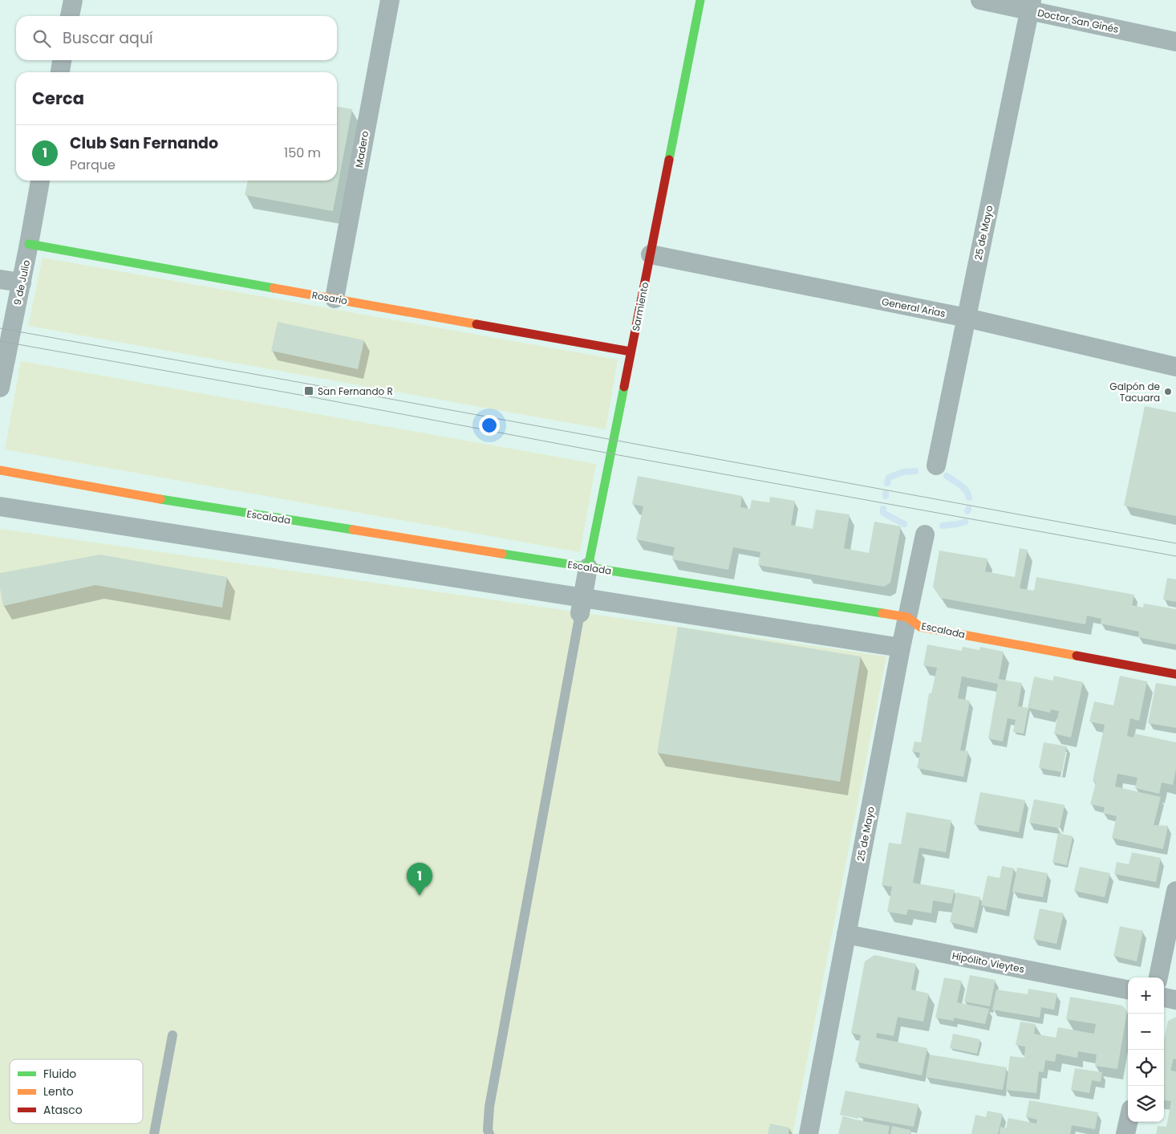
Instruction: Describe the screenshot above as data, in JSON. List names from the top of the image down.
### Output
{
  "streets": {
    "street": [
      "Doctor San Ginés",
      "Madero",
      "25 de Mayo",
      "9 de Julio",
      "Rosario",
      "Sarmiento",
      "General Arias",
      "Escalada",
      "Hipólito Vieytes"
    ]
  },
  "crossings": [
    ["Doctor San Ginés", "25 de Mayo"],
    ["Madero", "Rosario"],
    ["25 de Mayo", "General Arias"],
    ["25 de Mayo", "Escalada"],
    ["25 de Mayo", "Hipólito Vieytes"],
    ["9 de Julio", "Rosario"],
    ["Rosario", "Sarmiento"],
    ["Sarmiento", "General Arias"],
    ["Sarmiento", "Escalada"]
  ],
  "places": {
    "transit": ["San Fernando R"],
    "other": ["Galpón de Tacuara"]
  },
  "legend": ["Fluido", "Lento", "Atasco"],
  "page": {
    "search": "Buscar aquí",
    "heading": "Cerca",
    "list": [
      {
        "mark": "1",
        "name": "Club San Fernando",
        "note": "Parque",
        "value": "150 m"
      }
    ],
    "pins": "1",
    "map_buttons": ["+", "−"]
  }
}
